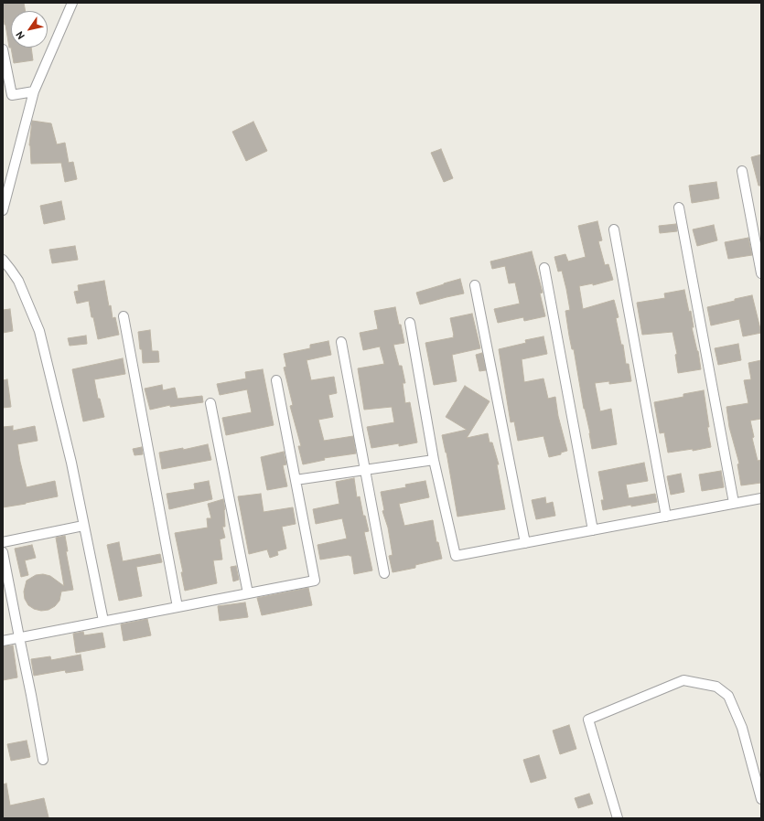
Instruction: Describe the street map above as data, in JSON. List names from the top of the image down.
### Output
{
  "north": "bottom left"
}
